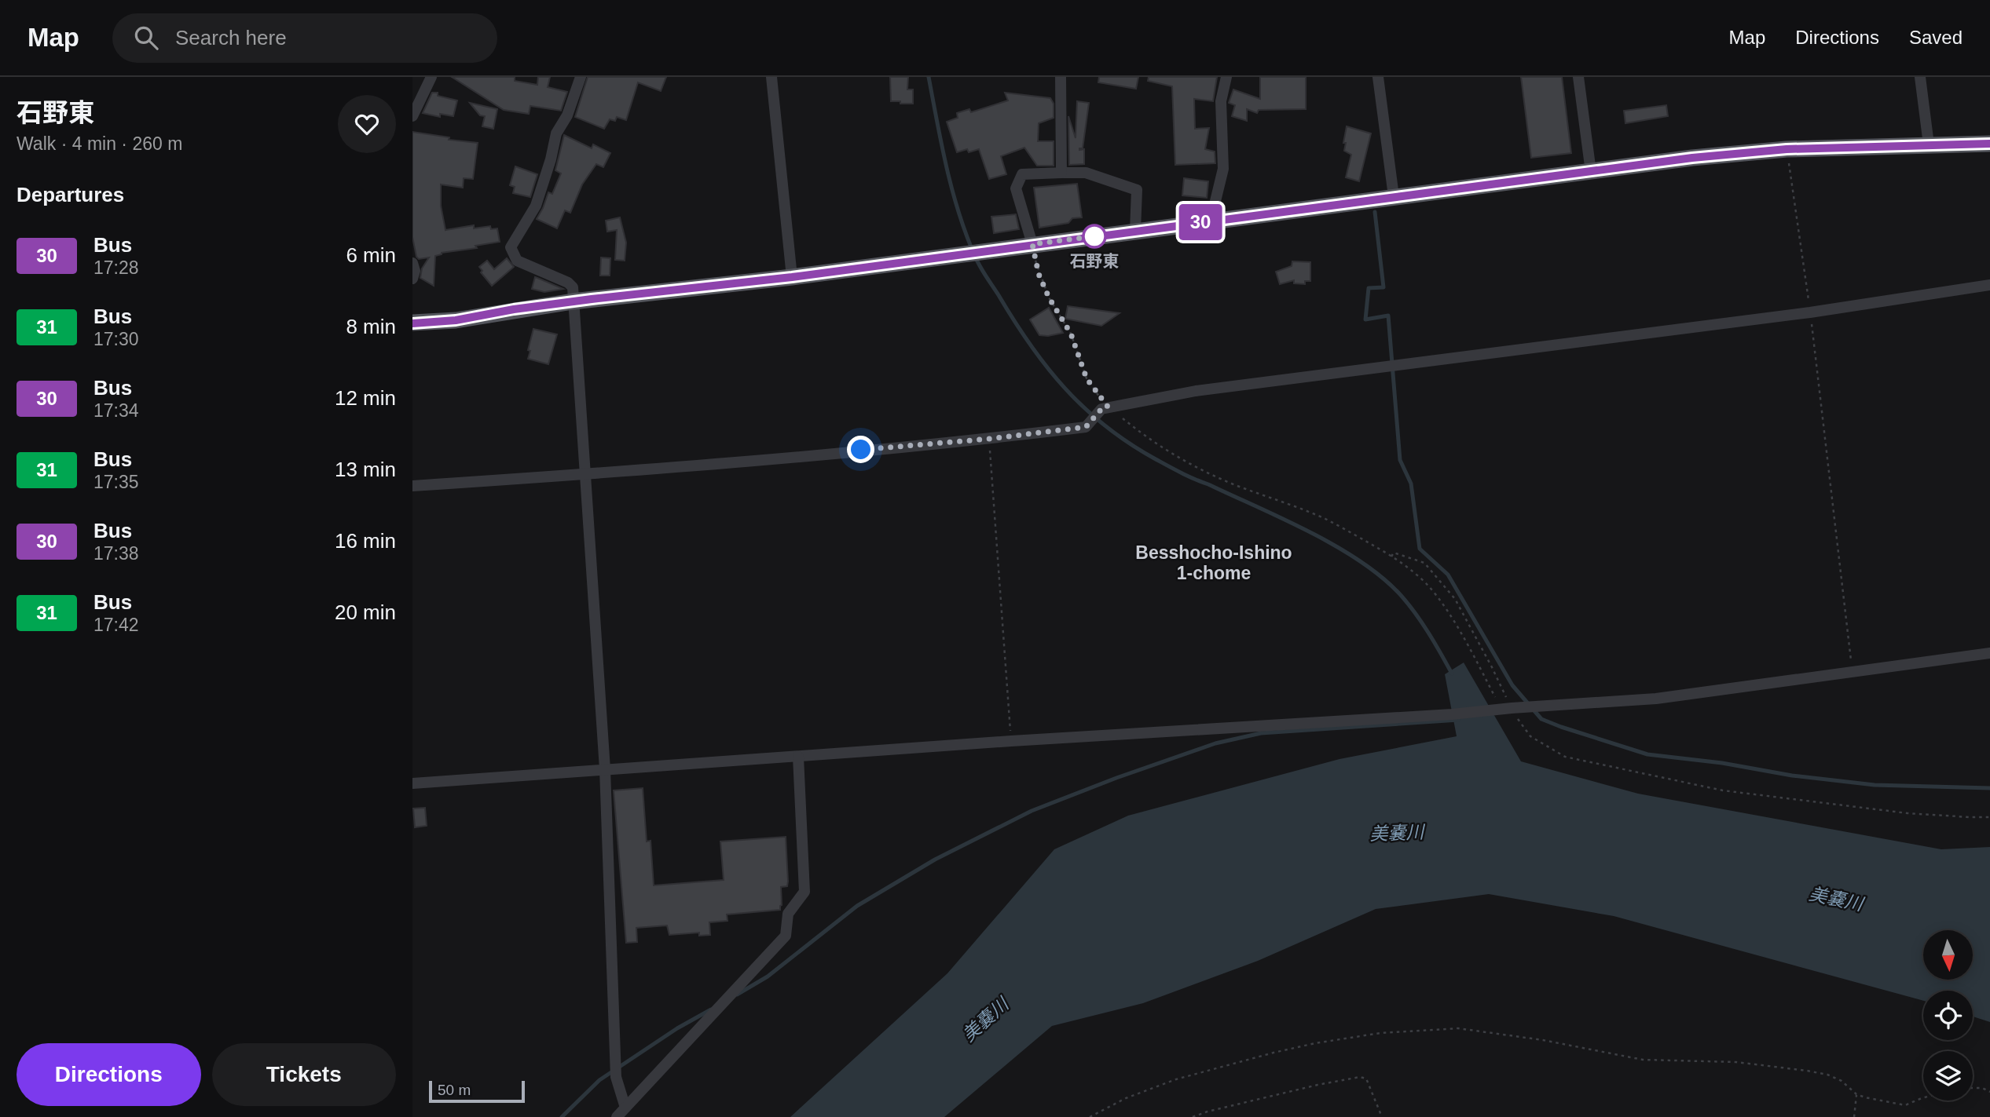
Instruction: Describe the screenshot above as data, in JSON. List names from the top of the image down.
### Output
{
  "districts": ["Besshocho-Ishino 1-chome"],
  "water": ["美嚢川"],
  "places": ["石野東"],
  "lines": ["bus line 30"],
  "scale_bar": "50 m",
  "north": "bottom",
  "page": {
    "header": "Map",
    "search": "Search here",
    "nav": ["Map", "Directions", "Saved"],
    "heading": [
      ["石野東", "Walk · 4 min · 260 m"],
      "Departures"
    ],
    "on_map": "30",
    "list": [
      {
        "mark": "30",
        "name": "Bus",
        "note": "17:28",
        "value": "6 min"
      },
      {
        "mark": "31",
        "name": "Bus",
        "note": "17:30",
        "value": "8 min"
      },
      {
        "mark": "30",
        "name": "Bus",
        "note": "17:34",
        "value": "12 min"
      },
      {
        "mark": "31",
        "name": "Bus",
        "note": "17:35",
        "value": "13 min"
      },
      {
        "mark": "30",
        "name": "Bus",
        "note": "17:38",
        "value": "16 min"
      },
      {
        "mark": "31",
        "name": "Bus",
        "note": "17:42",
        "value": "20 min"
      }
    ],
    "buttons": ["Directions", "Tickets"],
    "scale": "50 m"
  }
}
